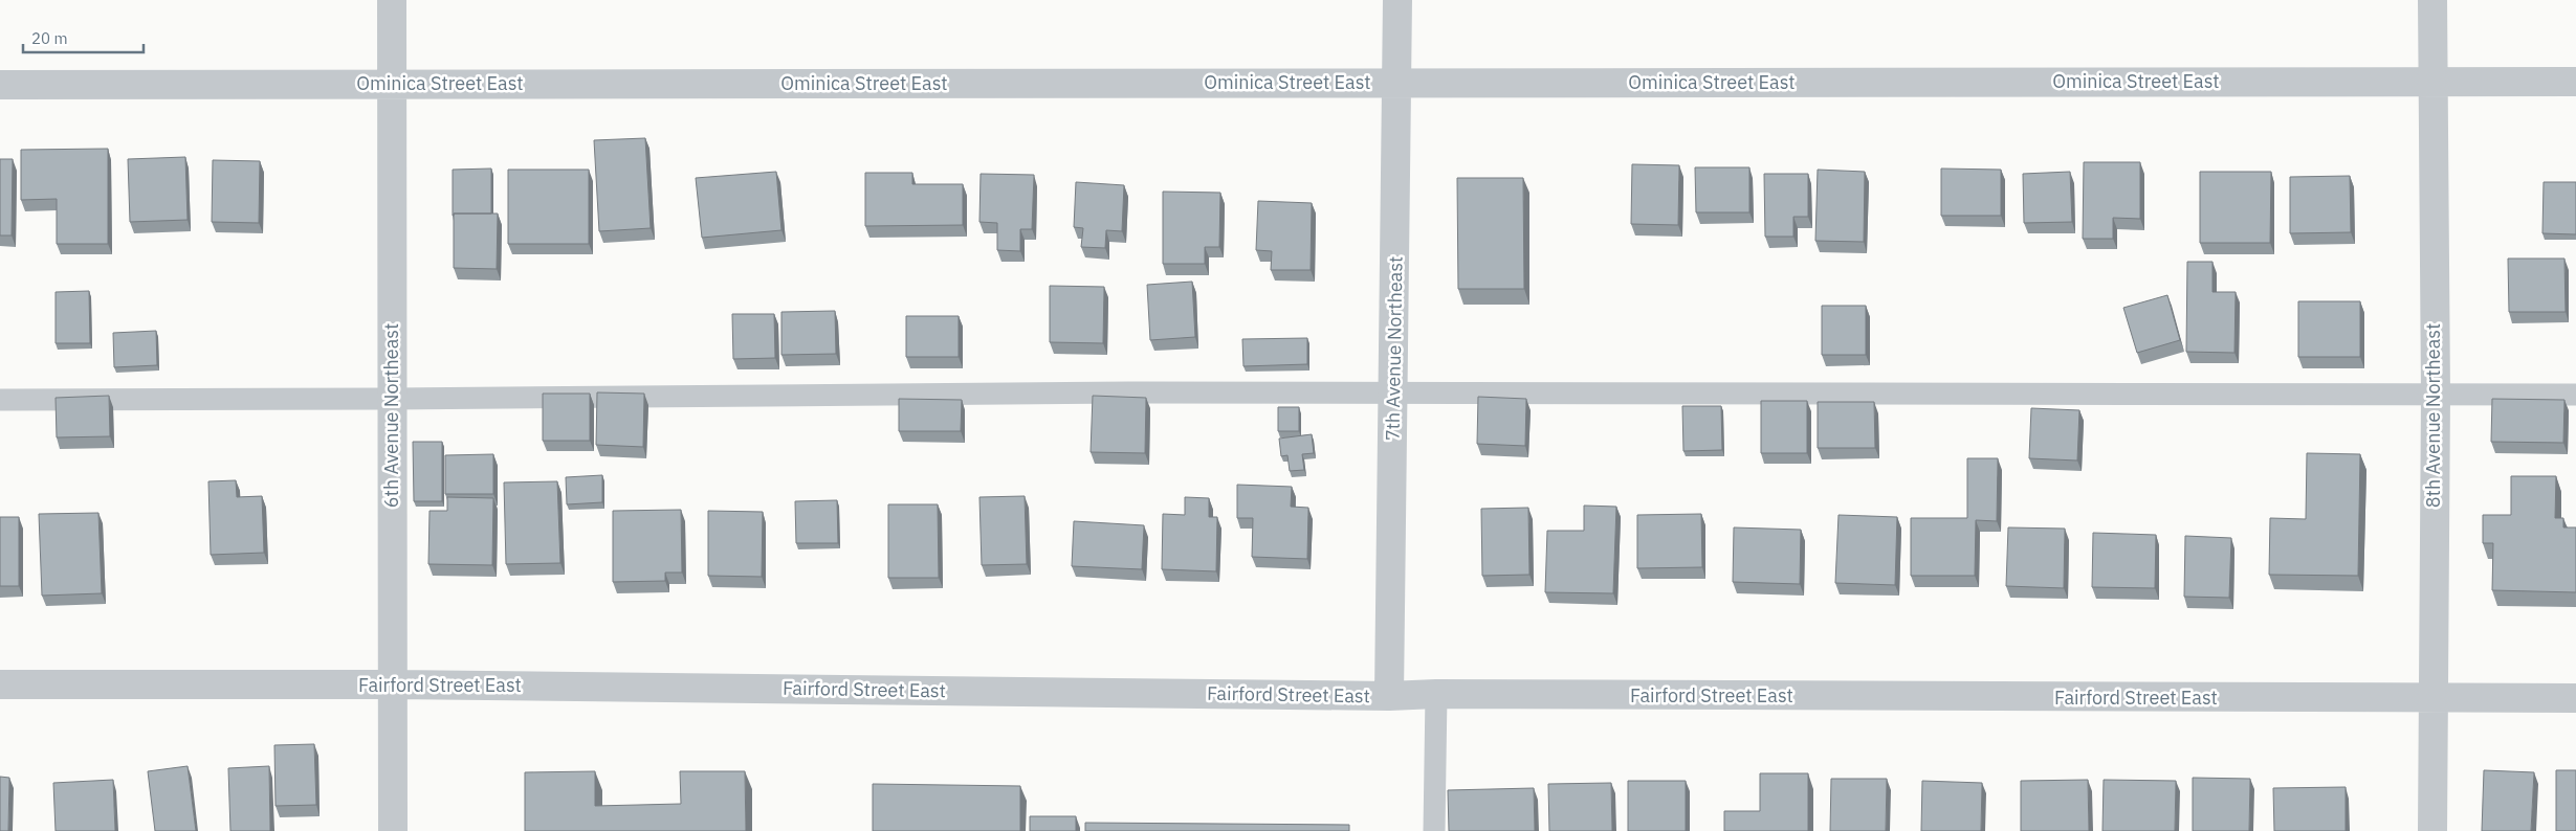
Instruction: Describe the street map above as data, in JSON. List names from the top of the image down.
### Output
{
  "streets": {
    "street": [
      "Ominica Street East",
      "7th Avenue Northeast",
      "6th Avenue Northeast",
      "8th Avenue Northeast",
      "Fairford Street East"
    ]
  },
  "crossings": [
    ["Ominica Street East", "7th Avenue Northeast"],
    ["Ominica Street East", "6th Avenue Northeast"],
    ["Ominica Street East", "8th Avenue Northeast"],
    ["7th Avenue Northeast", "Fairford Street East"],
    ["6th Avenue Northeast", "Fairford Street East"],
    ["8th Avenue Northeast", "Fairford Street East"]
  ],
  "scale_bar": "20 m"
}
